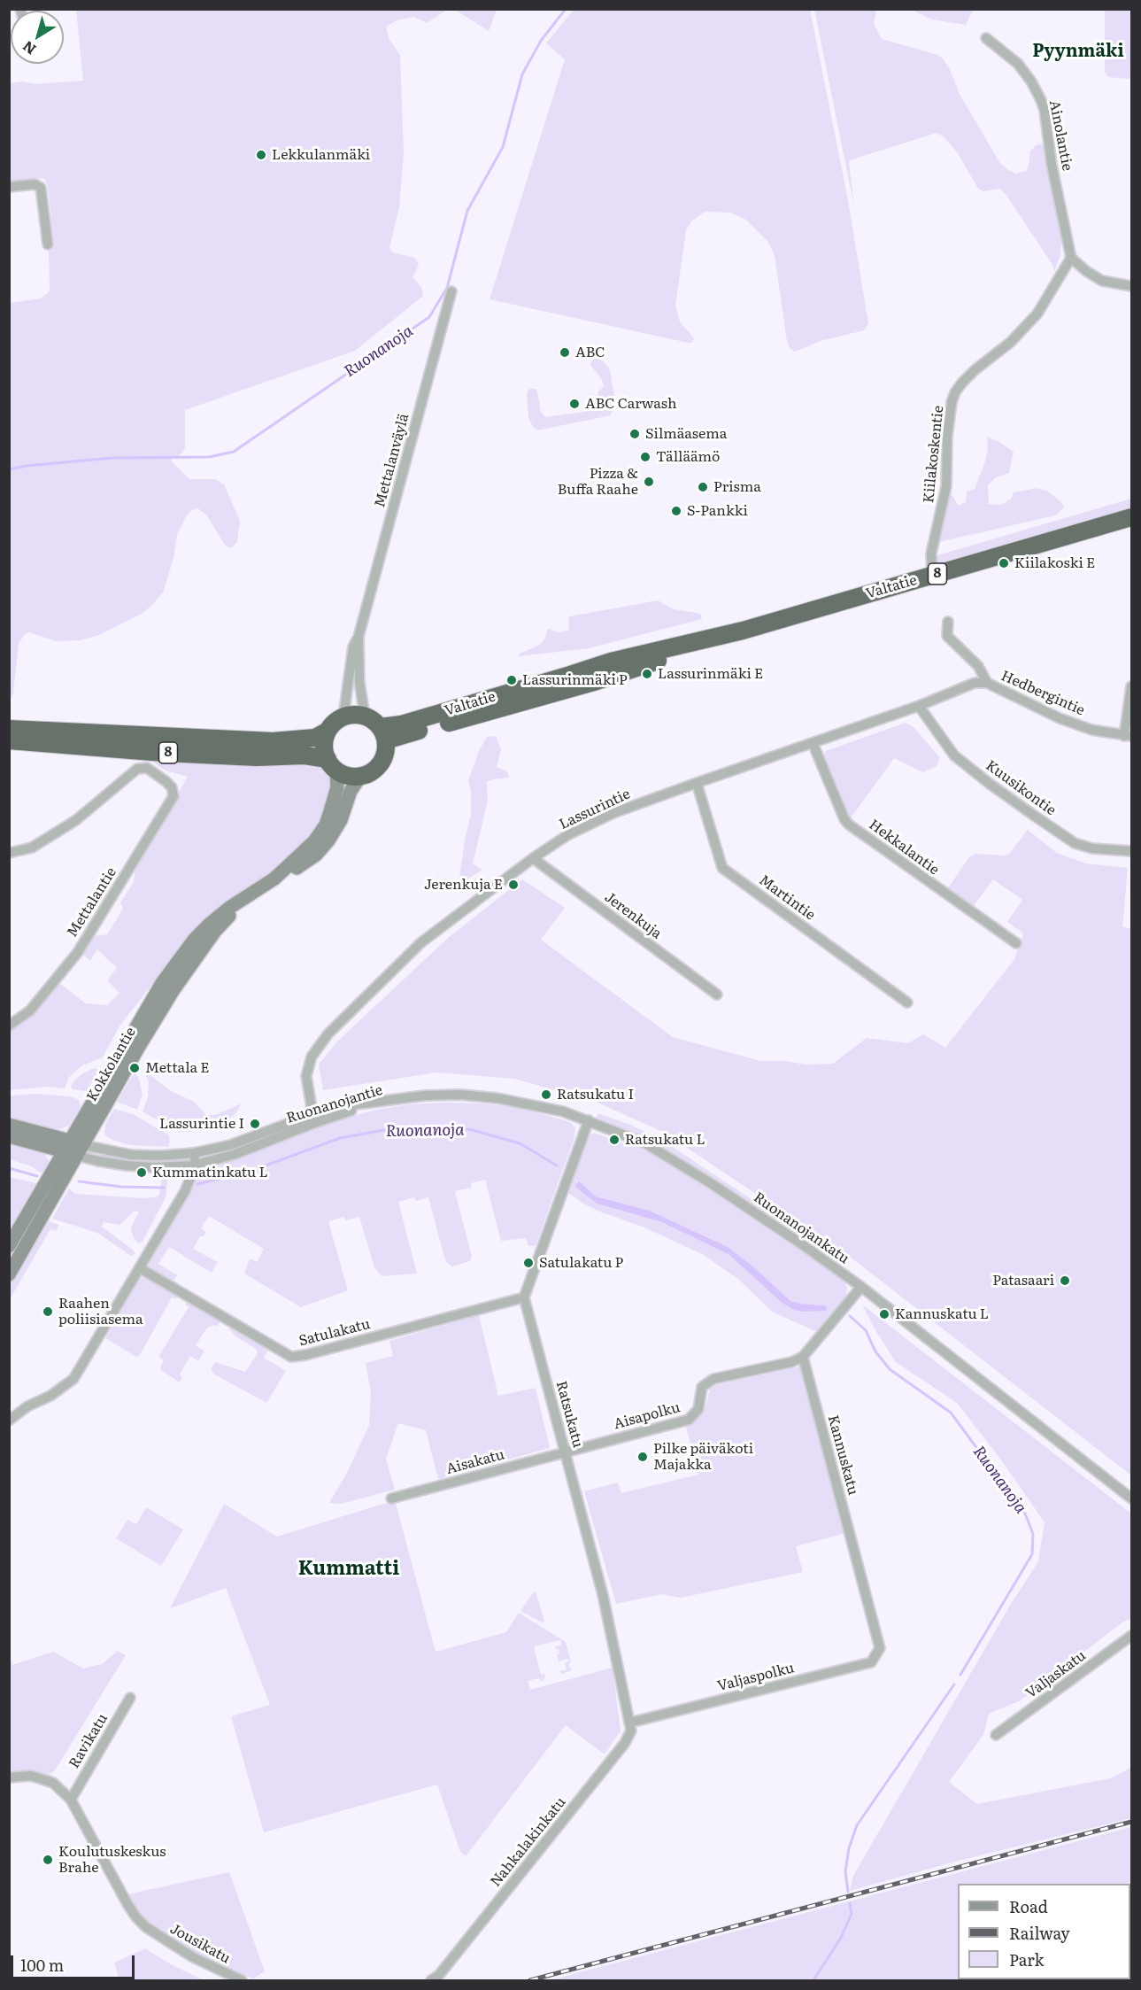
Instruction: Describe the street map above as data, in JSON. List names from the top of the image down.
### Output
{
  "streets": {
    "highway": ["8", "Valtatie"],
    "main road": ["Kokkolantie"],
    "street": [
      "Ainolantie",
      "Kiilakoskentie",
      "Mettalanväylä",
      "Hedbergintie",
      "Kuusikontie",
      "Lassurintie",
      "Hekkalantie",
      "Martintie",
      "Mettalantie",
      "Jerenkuja",
      "Ruonanojantie",
      "Ruonanojankatu",
      "Satulakatu",
      "Ratsukatu",
      "Aisapolku",
      "Kannuskatu",
      "Aisakatu",
      "Valjaskatu",
      "Valjaspolku",
      "Ravikatu",
      "Nahkalakinkatu",
      "Jousikatu"
    ]
  },
  "crossings": [
    ["Ainolantie", "Kiilakoskentie"],
    ["Kiilakoskentie", "Valtatie"],
    ["Mettalanväylä", "8"],
    ["Mettalanväylä", "Valtatie"],
    ["Mettalanväylä", "Kokkolantie"],
    ["8", "Valtatie"],
    ["8", "Kokkolantie"],
    ["Valtatie", "Kokkolantie"],
    ["Hedbergintie", "Lassurintie"],
    ["Kuusikontie", "Lassurintie"],
    ["Lassurintie", "Hekkalantie"],
    ["Lassurintie", "Martintie"],
    ["Lassurintie", "Jerenkuja"],
    ["Lassurintie", "Ruonanojantie"],
    ["Kokkolantie", "Ruonanojantie"],
    ["Ruonanojantie", "Ruonanojankatu"],
    ["Satulakatu", "Ratsukatu"],
    ["Ratsukatu", "Aisapolku"],
    ["Ratsukatu", "Aisakatu"],
    ["Ratsukatu", "Valjaspolku"],
    ["Ratsukatu", "Nahkalakinkatu"],
    ["Aisapolku", "Kannuskatu"],
    ["Aisapolku", "Aisakatu"],
    ["Kannuskatu", "Valjaspolku"],
    ["Valjaspolku", "Nahkalakinkatu"],
    ["Ravikatu", "Jousikatu"]
  ],
  "districts": ["Pyynmäki", "Kummatti"],
  "water": ["Ruonanoja"],
  "places": [
    "Lekkulanmäki",
    "ABC",
    "ABC Carwash",
    "Silmäasema",
    "Tälläämö",
    "Pizza & Buffa Raahe",
    "Prisma",
    "S-Pankki",
    "Kiilakoski E",
    "Lassurinmäki E",
    "Lassurinmäki P",
    "Jerenkuja E",
    "Mettala E",
    "Ratsukatu I",
    "Lassurintie I",
    "Ratsukatu L",
    "Kummatinkatu L",
    "Satulakatu P",
    "Patasaari",
    "Raahen poliisiasema",
    "Kannuskatu L",
    "Pilke päiväkoti Majakka",
    "Koulutuskeskus Brahe"
  ],
  "legend": ["Road", "Railway", "Park"],
  "scale_bar": "100 m",
  "north": "bottom left"
}
